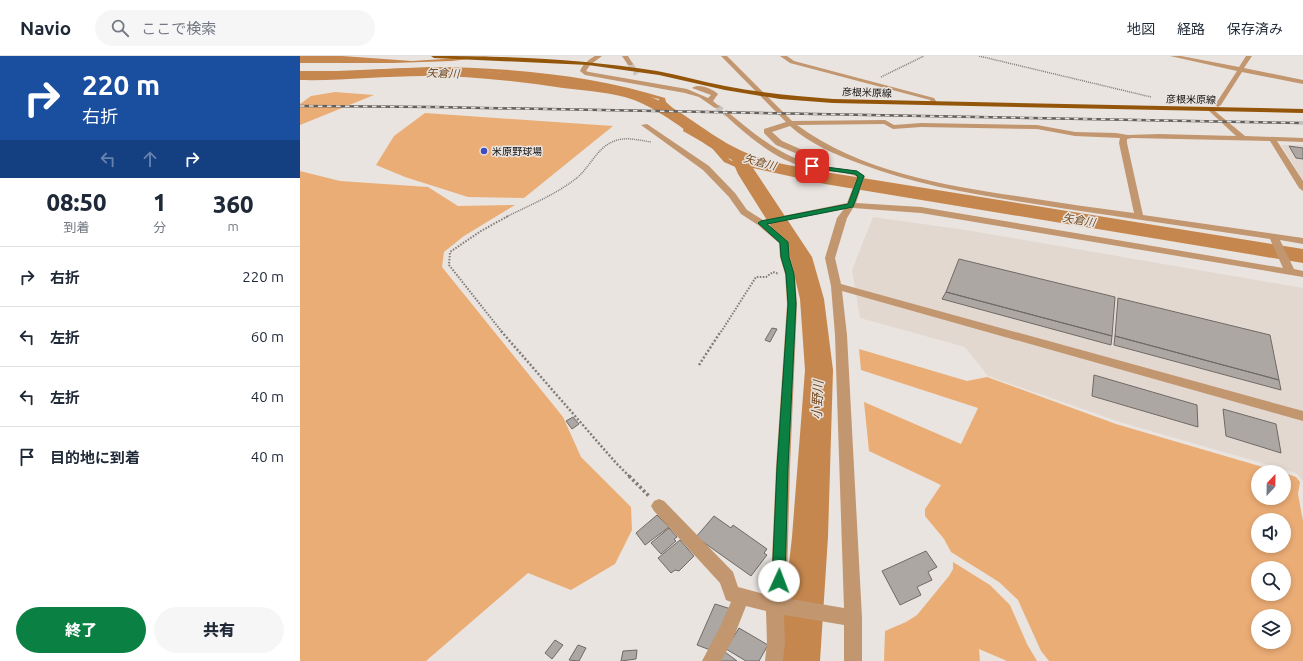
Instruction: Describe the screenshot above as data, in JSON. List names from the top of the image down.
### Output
{
  "streets": {
    "main road": ["彦根米原線"]
  },
  "water": ["矢倉川", "小野川"],
  "places": ["米原野球場"],
  "north": "top",
  "page": {
    "header": "Navio",
    "search": "ここで検索",
    "nav": ["地図", "経路", "保存済み"],
    "turn": ["220 m", "右折"],
    "eta": [
      "08:50",
      "到着",
      "1",
      "分",
      "360",
      "m"
    ],
    "list": [
      {
        "name": "右折",
        "value": "220 m"
      },
      {
        "name": "左折",
        "value": "60 m"
      },
      {
        "name": "左折",
        "value": "40 m"
      },
      {
        "name": "目的地に到着",
        "value": "40 m"
      }
    ],
    "buttons": ["終了", "共有"]
  }
}
